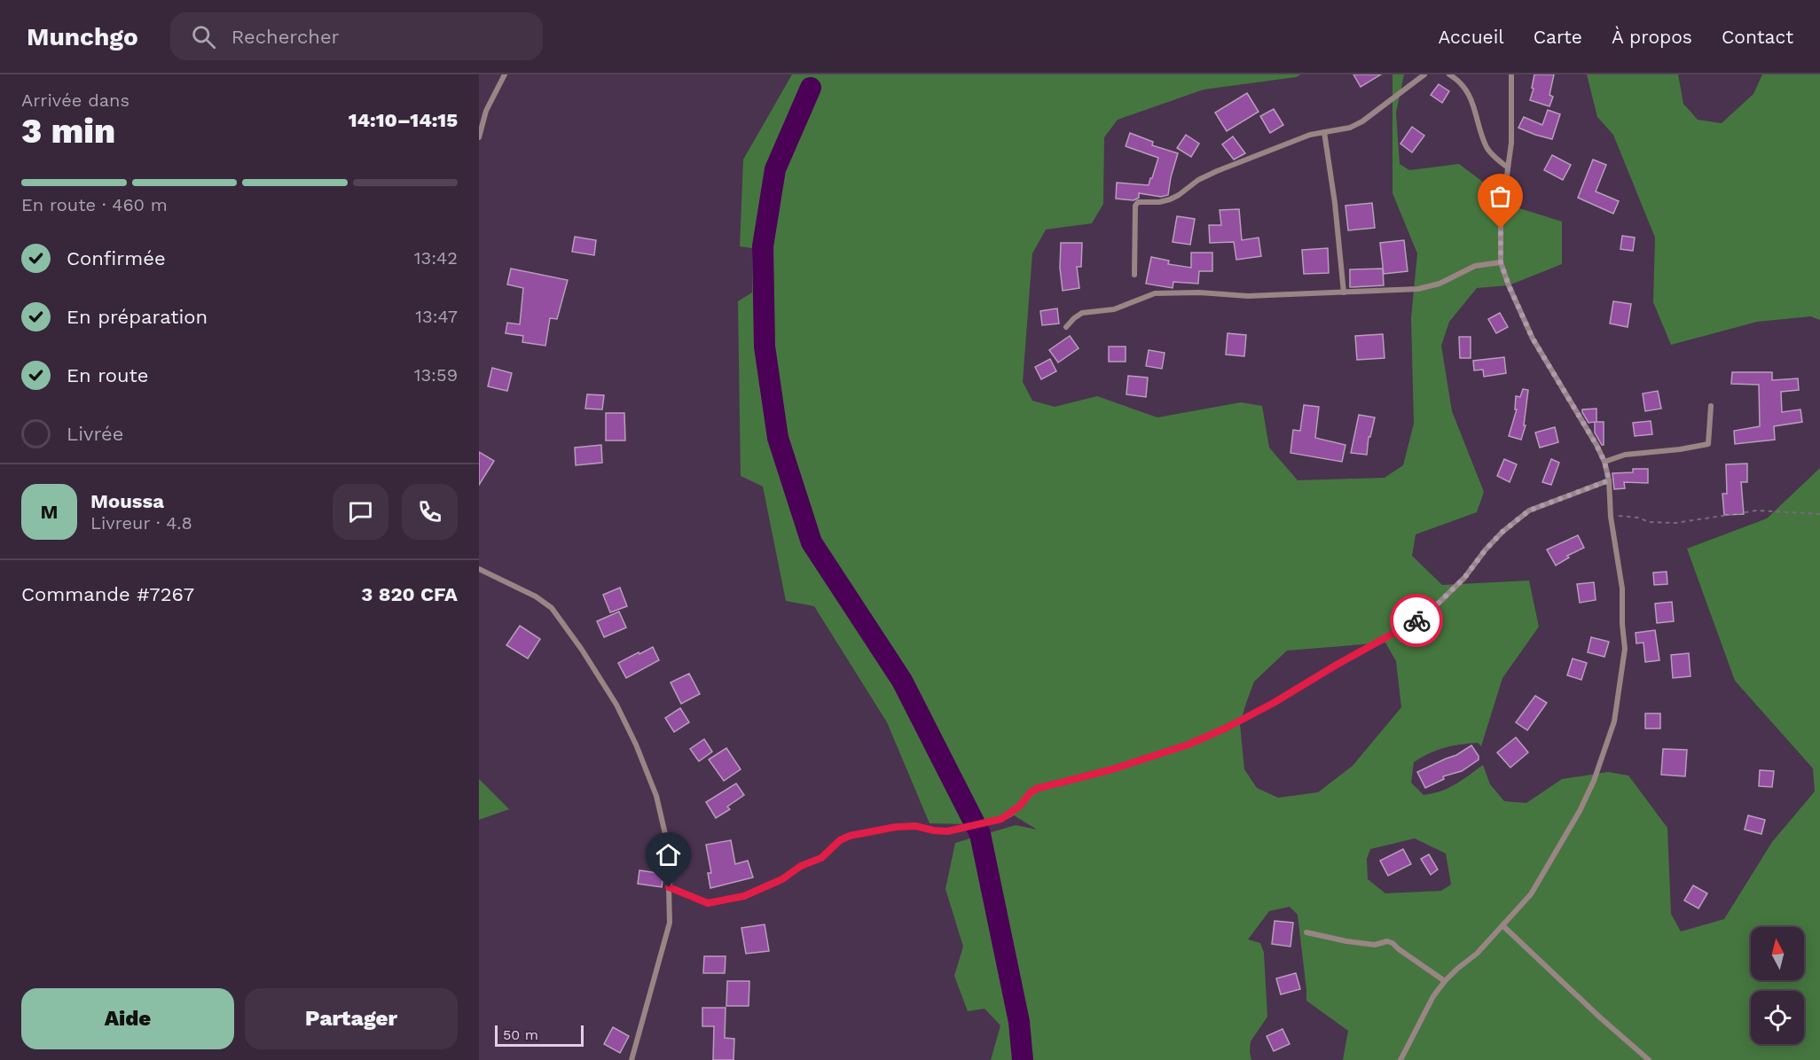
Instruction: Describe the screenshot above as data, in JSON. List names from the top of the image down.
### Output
{
  "scale_bar": "50 m",
  "north": "top",
  "page": {
    "header": "Munchgo",
    "search": "Rechercher",
    "nav": [
      "Accueil",
      "Carte",
      "À propos",
      "Contact"
    ],
    "heading": ["3 min", "Arrivée dans", "14:10–14:15"],
    "panel": [
      "Moussa",
      "Livreur · 4.8",
      "Commande #7267",
      "3 820 CFA"
    ],
    "bar": "En route · 460 m",
    "list": [
      ["Confirmée", "13:42"],
      ["En préparation", "13:47"],
      ["En route", "13:59"],
      "Livrée"
    ],
    "round": "M",
    "buttons": ["Aide", "Partager"],
    "scale": "50 m"
  }
}
